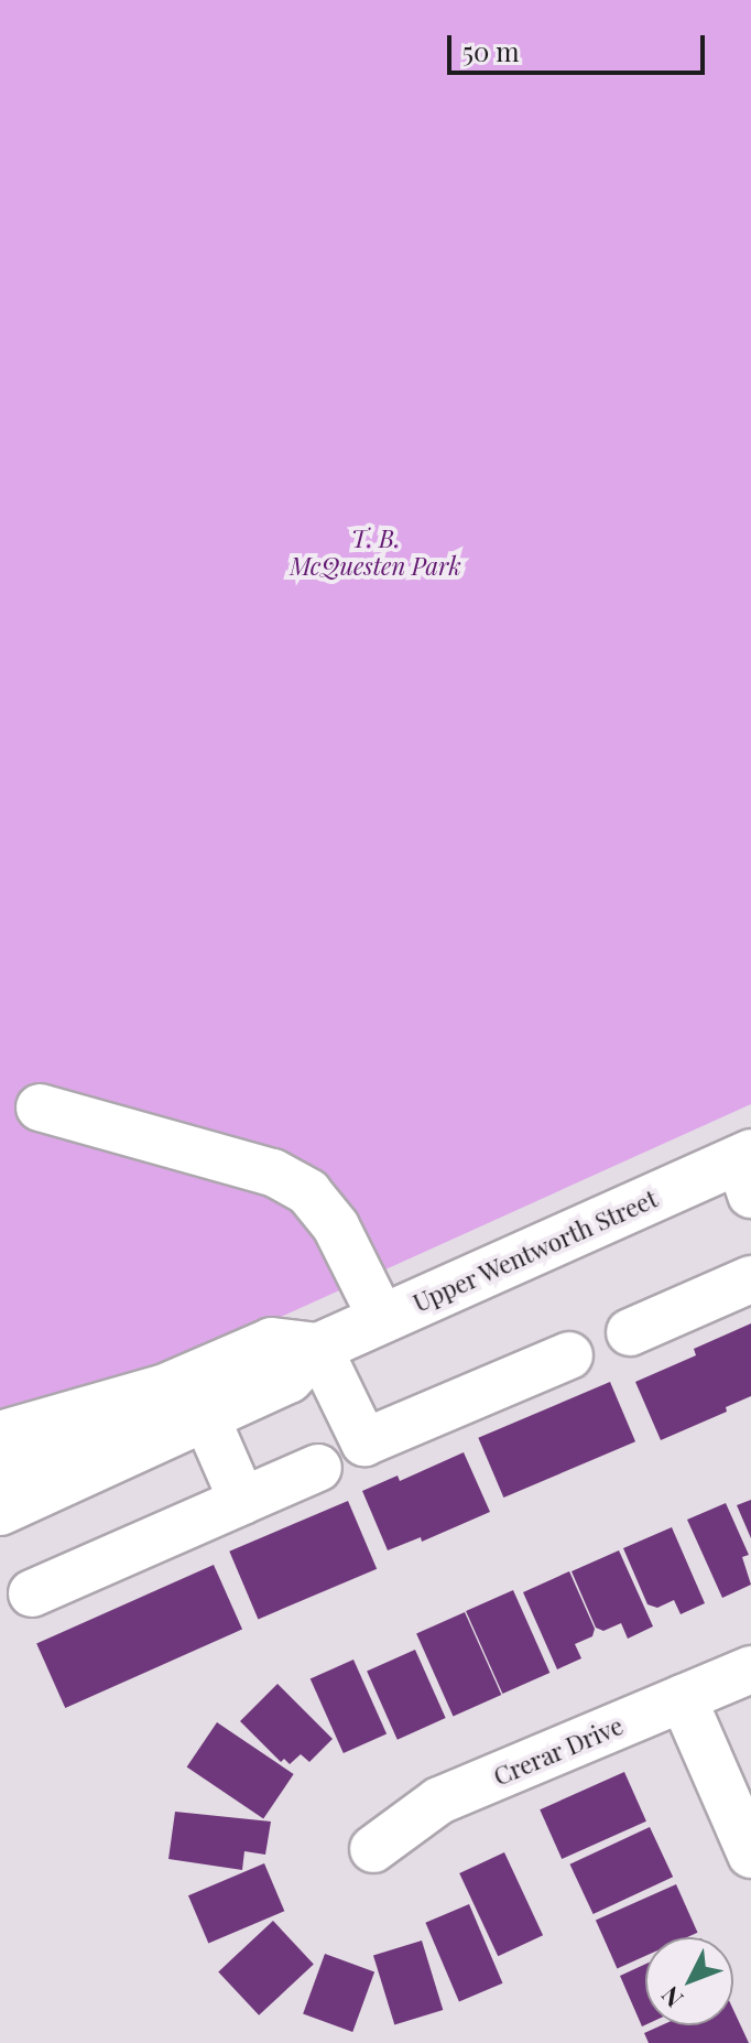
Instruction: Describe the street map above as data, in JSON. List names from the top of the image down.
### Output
{
  "streets": {
    "main road": ["Upper Wentworth Street"],
    "street": ["Crerar Drive"]
  },
  "parks": ["T. B. McQuesten Park"],
  "scale_bar": "50 m",
  "north": "bottom left"
}
